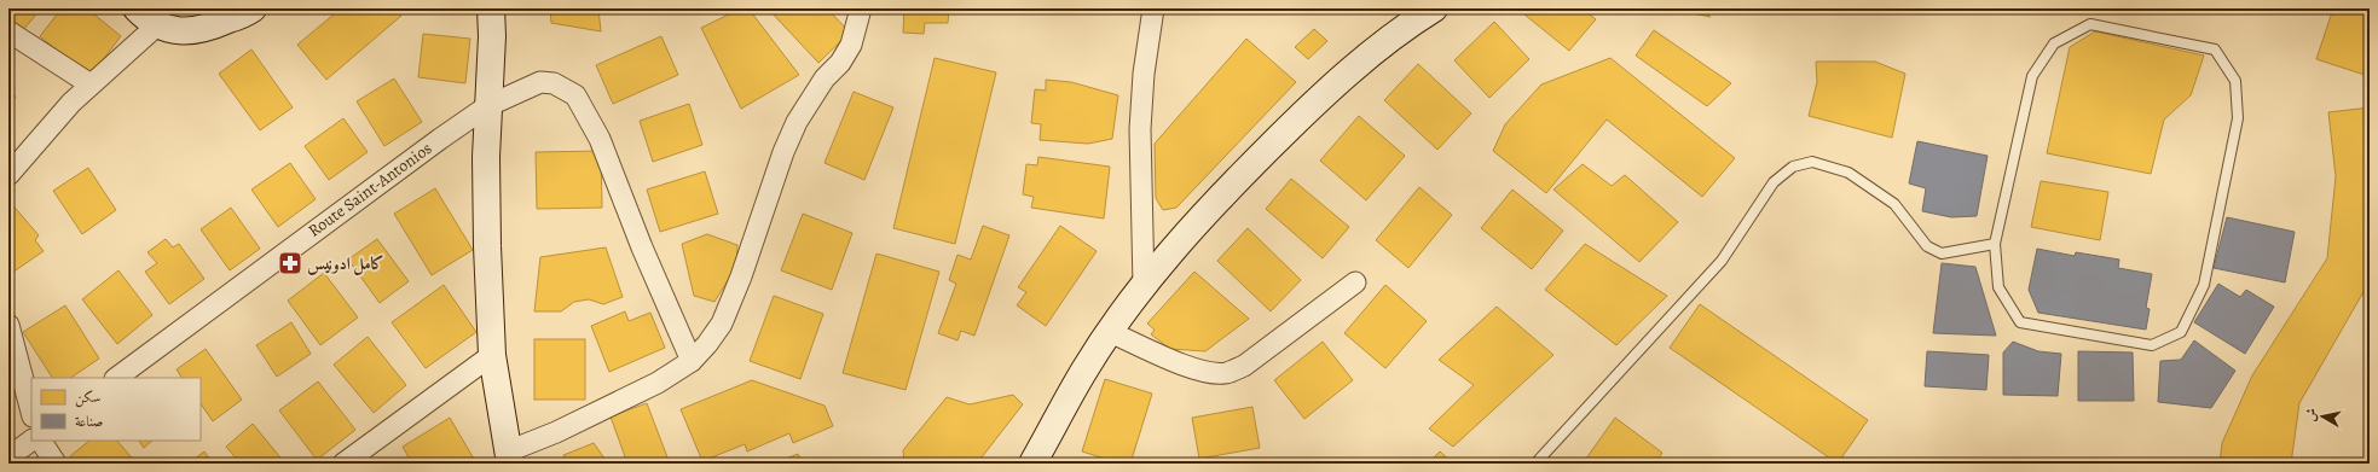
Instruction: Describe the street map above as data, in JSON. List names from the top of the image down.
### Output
{
  "streets": {
    "street": ["Route Saint-Antonios"]
  },
  "places": {
    "pharmacy": ["كامل ادونيس"]
  },
  "legend": ["سكن", "صناعة"],
  "north": "left"
}
